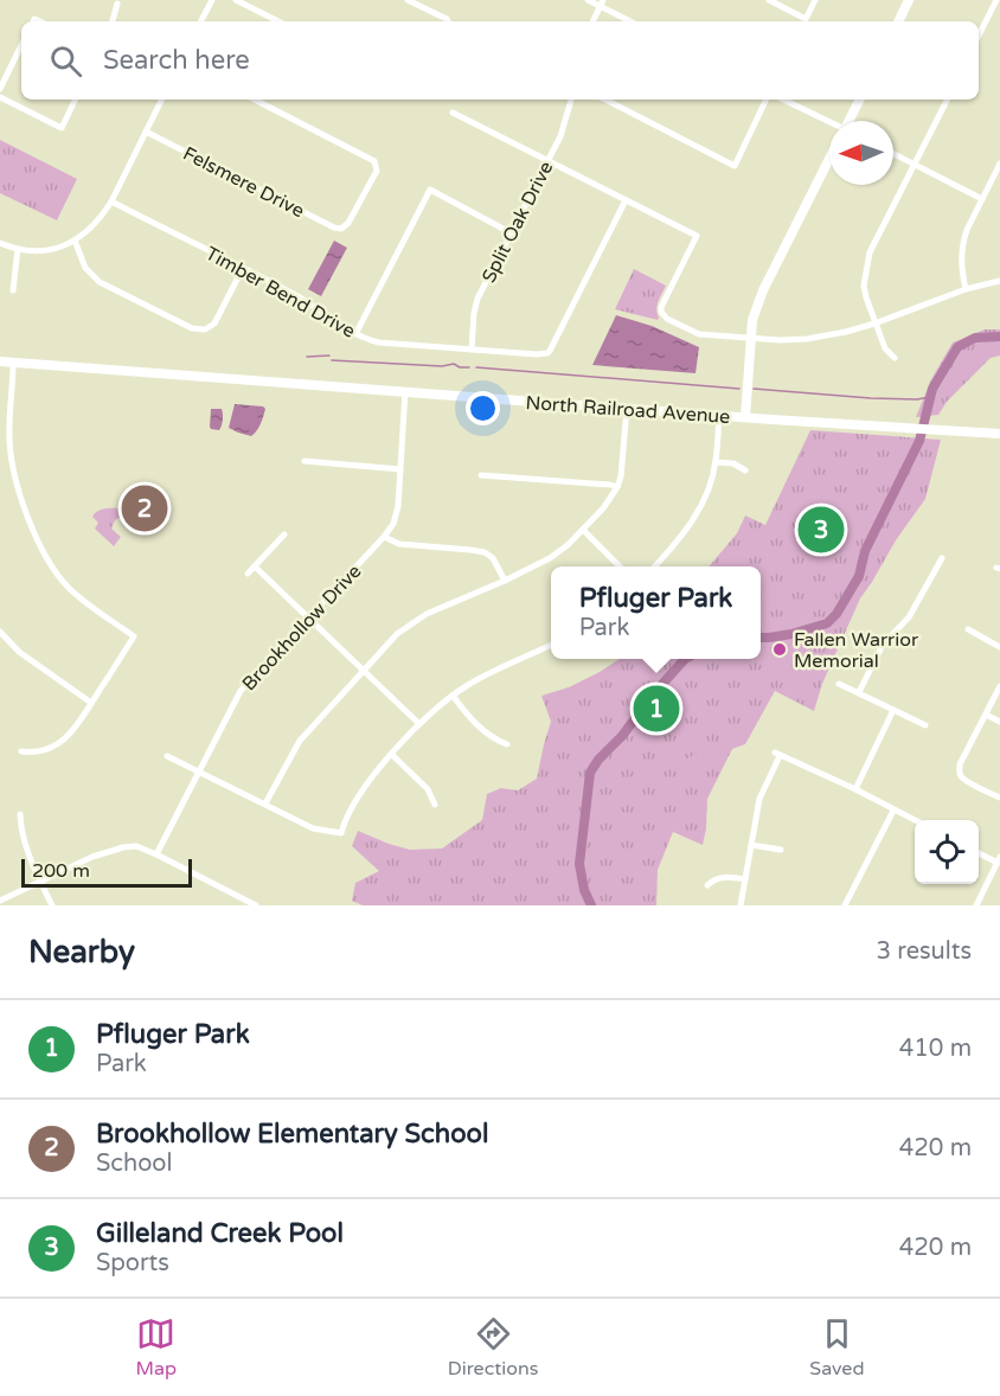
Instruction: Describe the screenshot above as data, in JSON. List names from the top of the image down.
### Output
{
  "streets": {
    "street": [
      "Felsmere Drive",
      "Split Oak Drive",
      "Timber Bend Drive",
      "North Railroad Avenue",
      "Brookhollow Drive"
    ]
  },
  "crossings": [
    ["Split Oak Drive", "Timber Bend Drive"],
    ["North Railroad Avenue", "Brookhollow Drive"]
  ],
  "places": ["Fallen Warrior Memorial"],
  "scale_bar": "200 m",
  "north": "left",
  "page": {
    "search": "Search here",
    "pins": ["2", "3", "1"],
    "popup": ["Pfluger Park", "Park"],
    "scale": "200 m",
    "heading": ["Nearby", "3 results"],
    "list": [
      {
        "mark": "1",
        "name": "Pfluger Park",
        "note": "Park",
        "value": "410 m"
      },
      {
        "mark": "2",
        "name": "Brookhollow Elementary School",
        "note": "School",
        "value": "420 m"
      },
      {
        "mark": "3",
        "name": "Gilleland Creek Pool",
        "note": "Sports",
        "value": "420 m"
      }
    ],
    "nav": ["Map", "Directions", "Saved"]
  }
}
